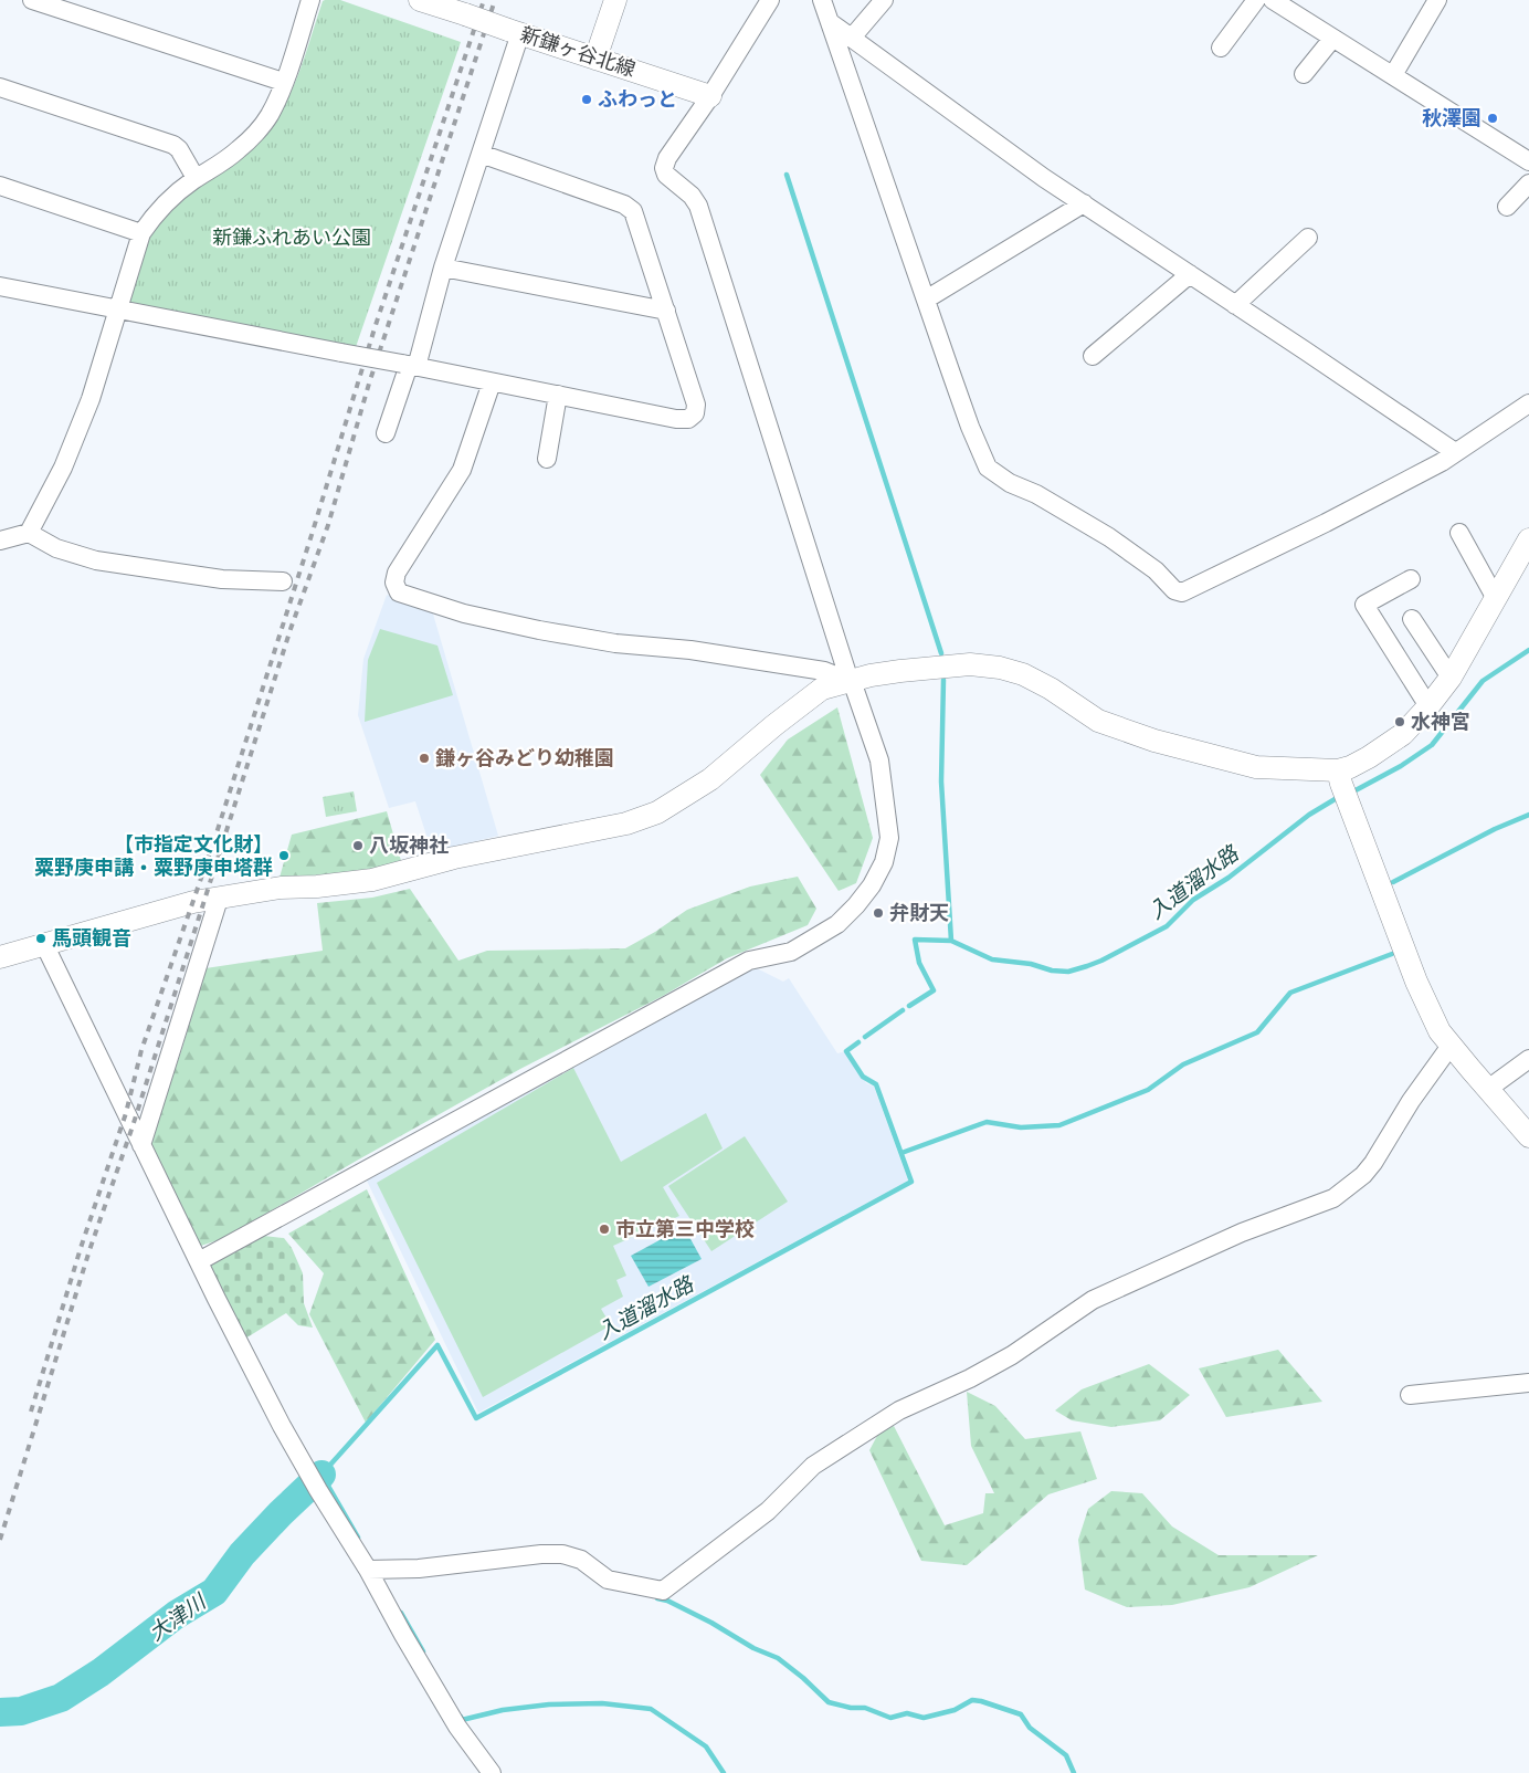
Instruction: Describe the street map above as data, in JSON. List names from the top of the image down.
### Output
{
  "streets": {
    "street": ["新鎌ヶ谷北線"]
  },
  "water": ["入道溜水路", "大津川"],
  "parks": ["新鎌ふれあい公園"],
  "places": [
    "ふわっと",
    "秋澤園",
    "水神宮",
    "鎌ヶ谷みどり幼稚園",
    "八坂神社",
    "【市指定文化財】 粟野庚申講・粟野庚申塔群",
    "弁財天",
    "馬頭観音",
    "市立第三中学校"
  ]
}
